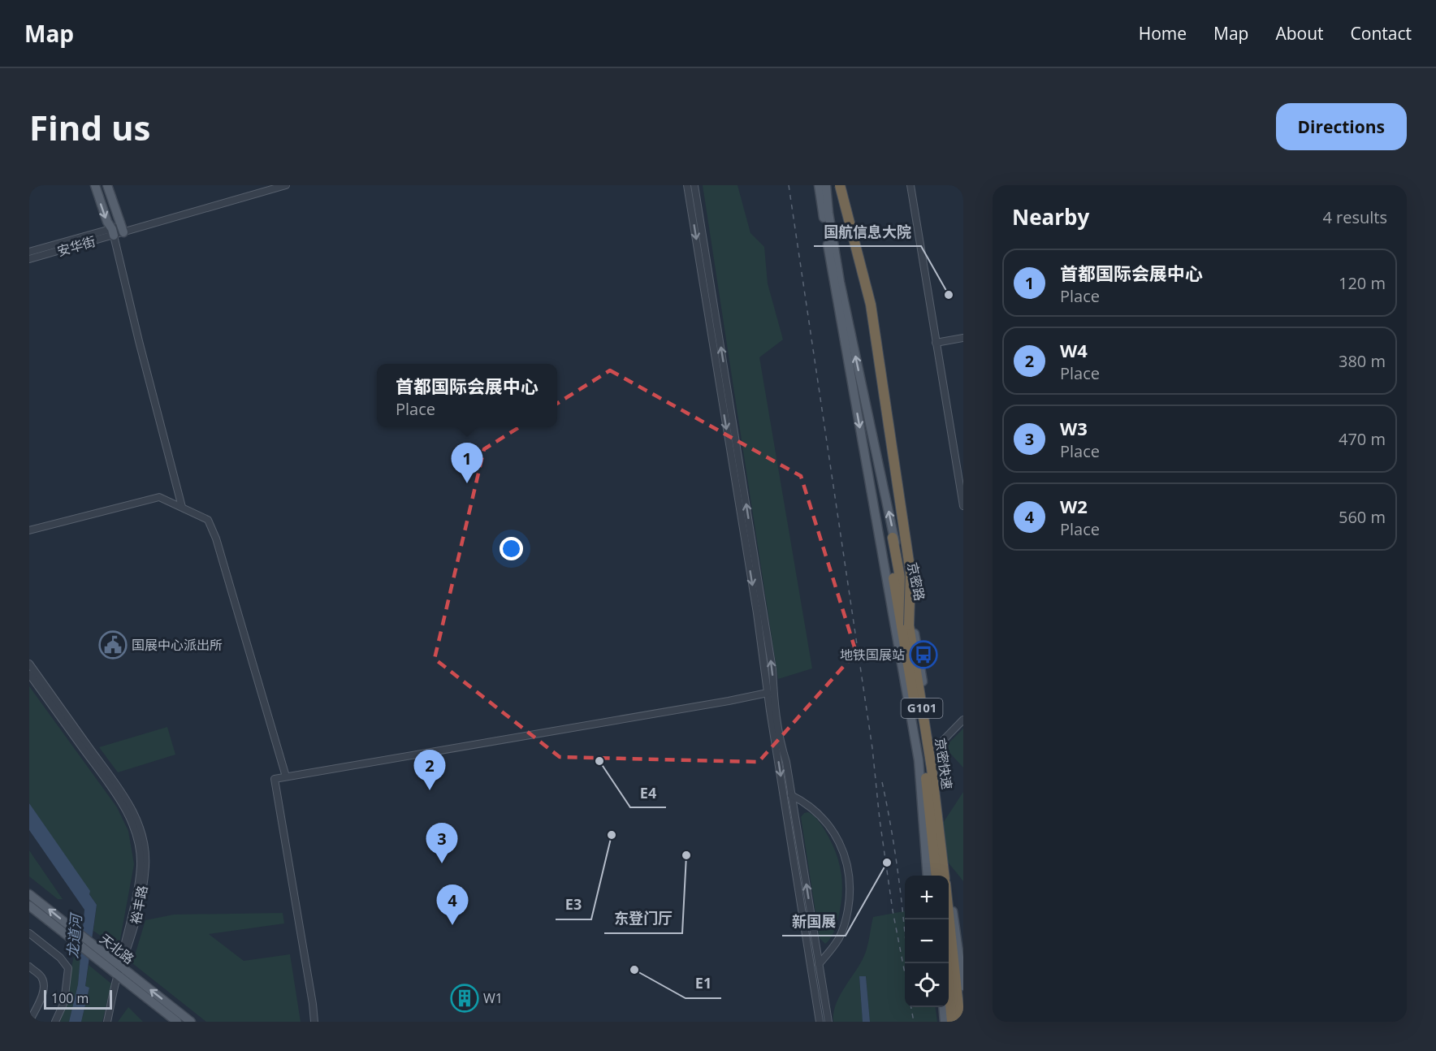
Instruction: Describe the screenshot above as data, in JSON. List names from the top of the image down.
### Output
{
  "streets": {
    "highway": ["G101", "京密快速"],
    "main road": ["京密路", "天北路"],
    "street": ["安华街", "裕丰路"]
  },
  "crossings": [
    ["裕丰路", "天北路"]
  ],
  "water": ["龙道河"],
  "places": {
    "other": [
      "国航信息大院",
      "E4",
      "E3",
      "东登门厅",
      "新国展",
      "E1"
    ],
    "public building": ["国展中心派出所"],
    "bus stop": ["地铁国展站"],
    "building": ["W1"]
  },
  "scale_bar": "100 m",
  "page": {
    "header": "Map",
    "nav": [
      "Home",
      "Map",
      "About",
      "Contact"
    ],
    "buttons": "Directions",
    "title": "Find us",
    "heading": ["Nearby", "4 results"],
    "list": [
      {
        "mark": "1",
        "name": "首都国际会展中心",
        "note": "Place",
        "value": "120 m"
      },
      {
        "mark": "2",
        "name": "W4",
        "note": "Place",
        "value": "380 m"
      },
      {
        "mark": "3",
        "name": "W3",
        "note": "Place",
        "value": "470 m"
      },
      {
        "mark": "4",
        "name": "W2",
        "note": "Place",
        "value": "560 m"
      }
    ],
    "popup": ["首都国际会展中心", "Place"],
    "pins": [
      "1",
      "2",
      "3",
      "4"
    ],
    "map_buttons": ["+", "−"],
    "scale": "100 m"
  }
}
